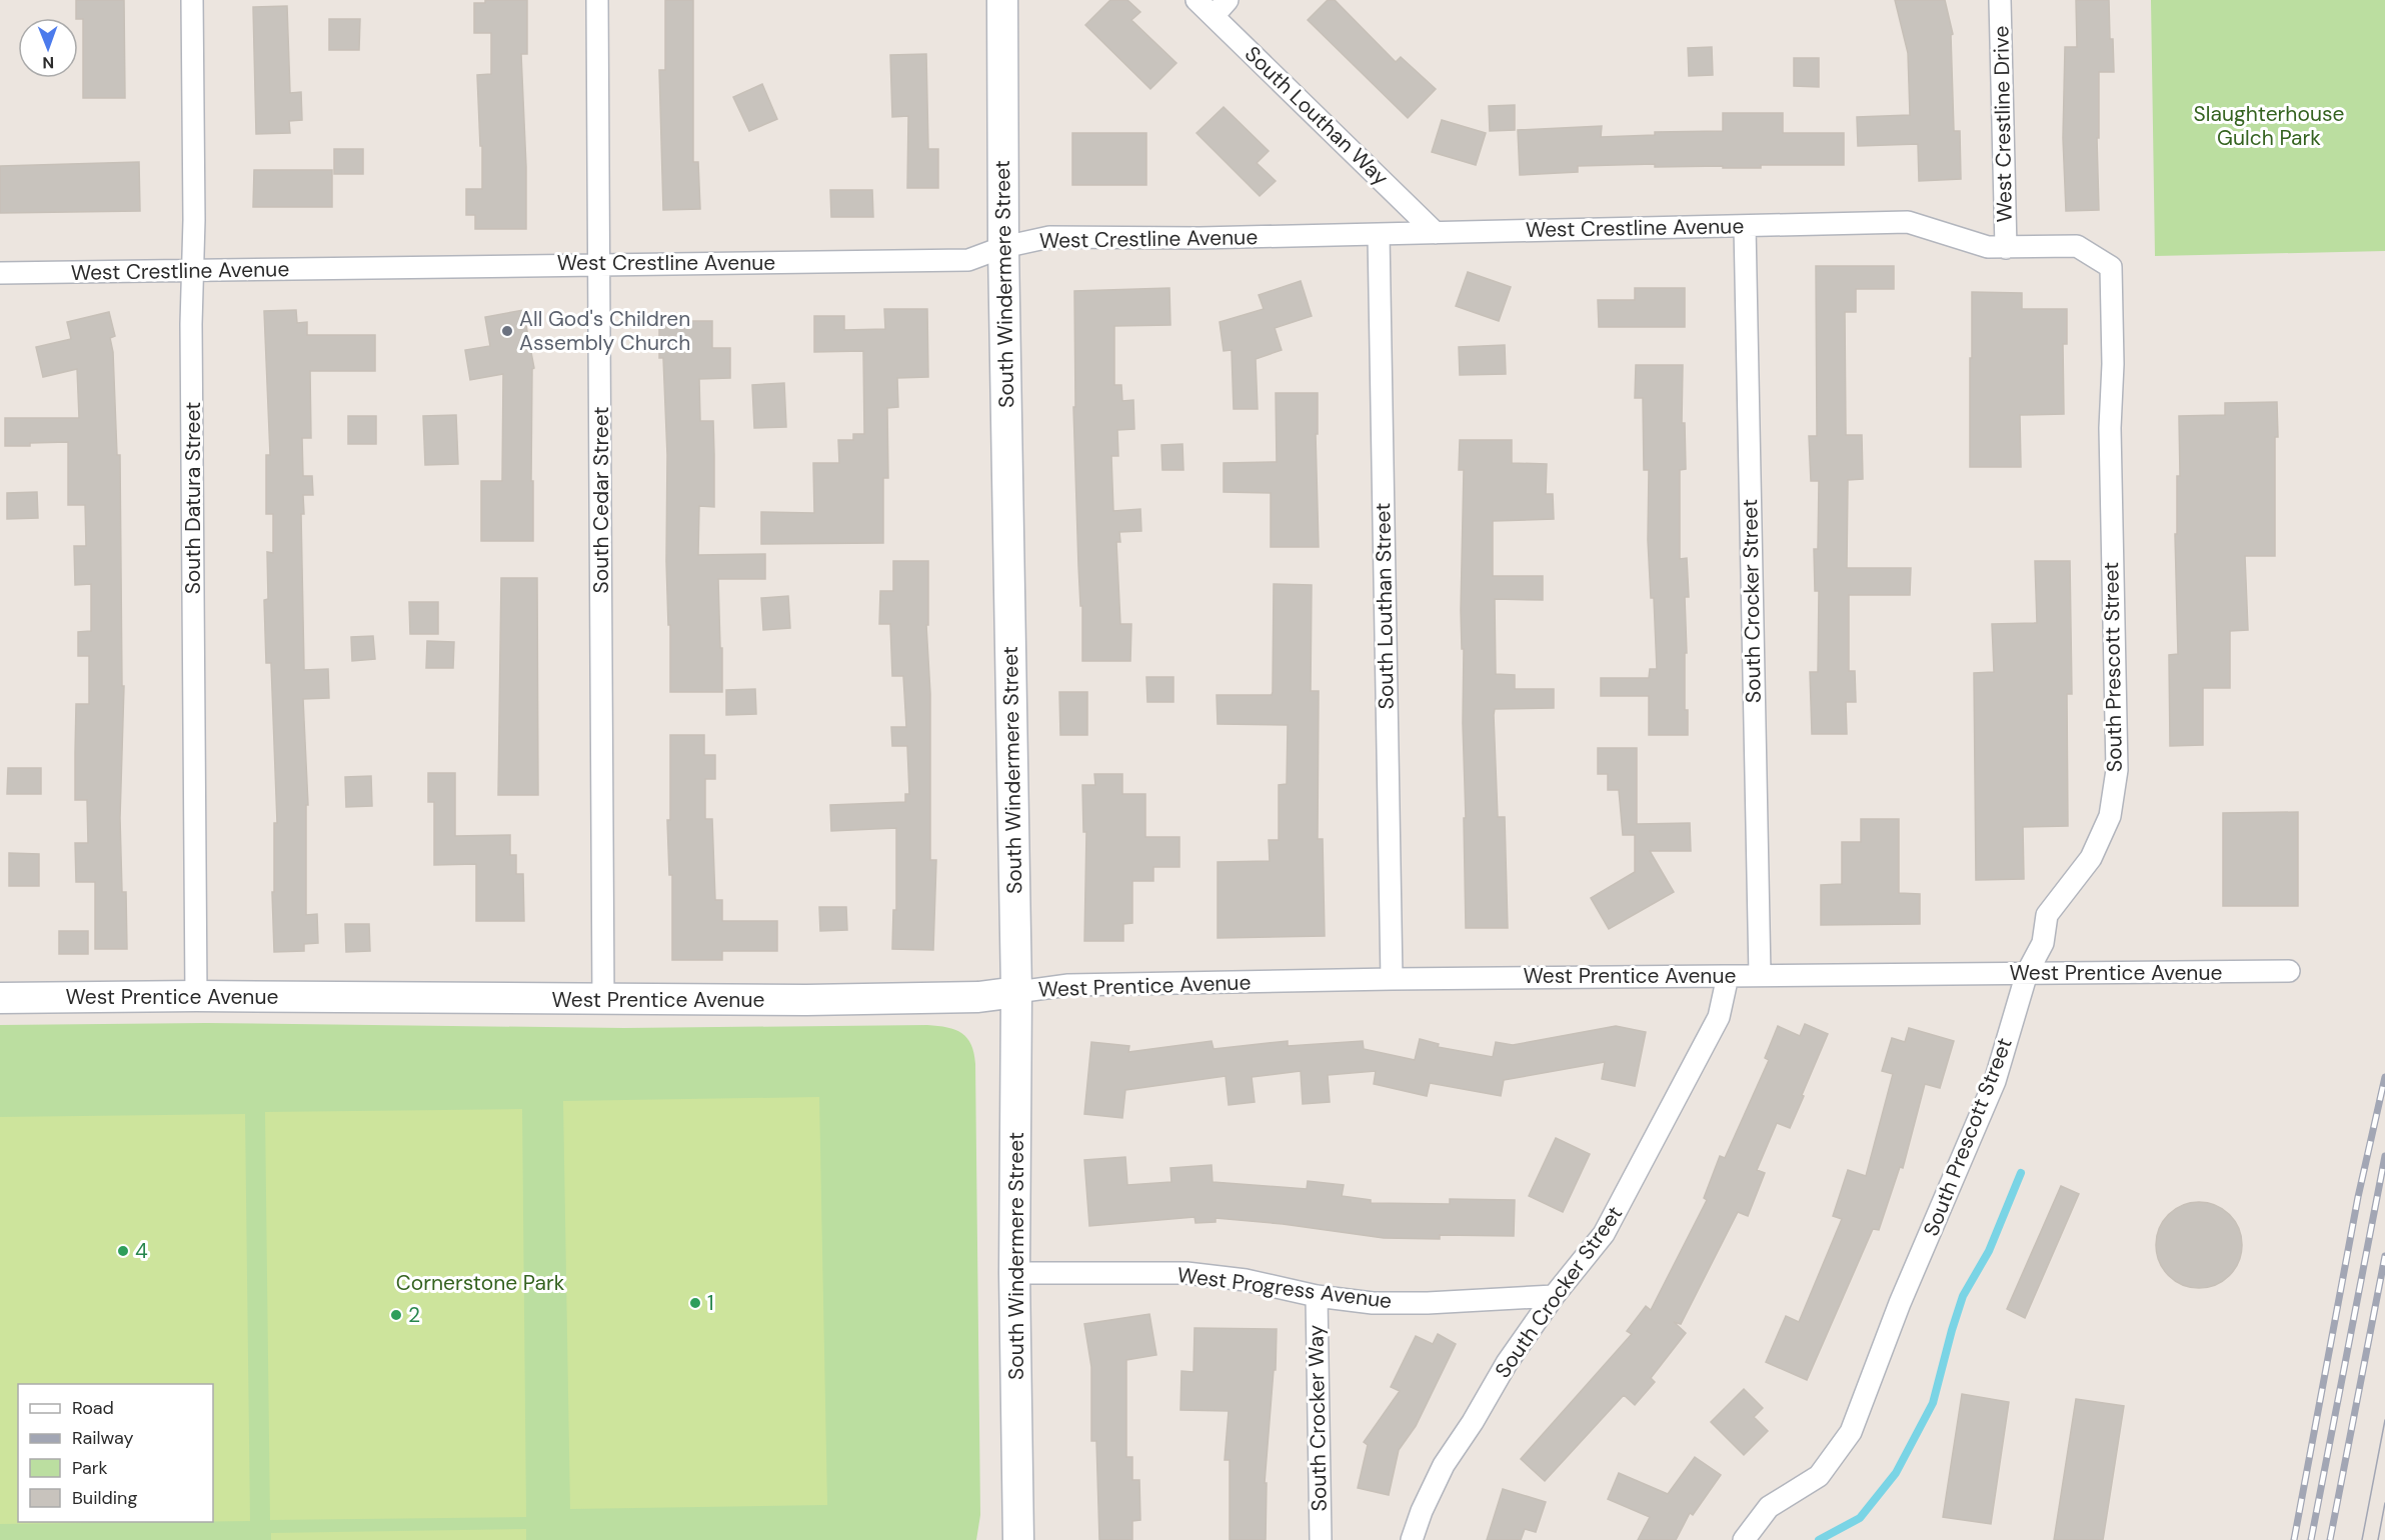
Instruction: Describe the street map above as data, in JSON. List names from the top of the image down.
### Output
{
  "streets": {
    "street": [
      "South Louthan Way",
      "West Crestline Drive",
      "West Crestline Avenue",
      "South Windermere Street",
      "South Datura Street",
      "South Cedar Street",
      "South Crocker Street",
      "South Louthan Street",
      "South Prescott Street",
      "West Prentice Avenue",
      "West Progress Avenue",
      "South Crocker Way"
    ]
  },
  "crossings": [
    ["South Louthan Way", "West Crestline Avenue"],
    ["West Crestline Drive", "West Crestline Avenue"],
    ["West Crestline Avenue", "South Windermere Street"],
    ["West Crestline Avenue", "South Datura Street"],
    ["West Crestline Avenue", "South Cedar Street"],
    ["West Crestline Avenue", "South Crocker Street"],
    ["West Crestline Avenue", "South Louthan Street"],
    ["West Crestline Avenue", "South Prescott Street"],
    ["South Windermere Street", "West Prentice Avenue"],
    ["South Windermere Street", "West Progress Avenue"],
    ["South Datura Street", "West Prentice Avenue"],
    ["South Cedar Street", "West Prentice Avenue"],
    ["South Crocker Street", "West Prentice Avenue"],
    ["South Crocker Street", "West Progress Avenue"],
    ["South Louthan Street", "West Prentice Avenue"],
    ["South Prescott Street", "West Prentice Avenue"],
    ["West Progress Avenue", "South Crocker Way"]
  ],
  "parks": ["Slaughterhouse Gulch Park", "Cornerstone Park"],
  "places": [
    "All God's Children Assembly Church",
    "4",
    "1",
    "2"
  ],
  "legend": [
    "Road",
    "Railway",
    "Park",
    "Building"
  ],
  "north": "bottom"
}
